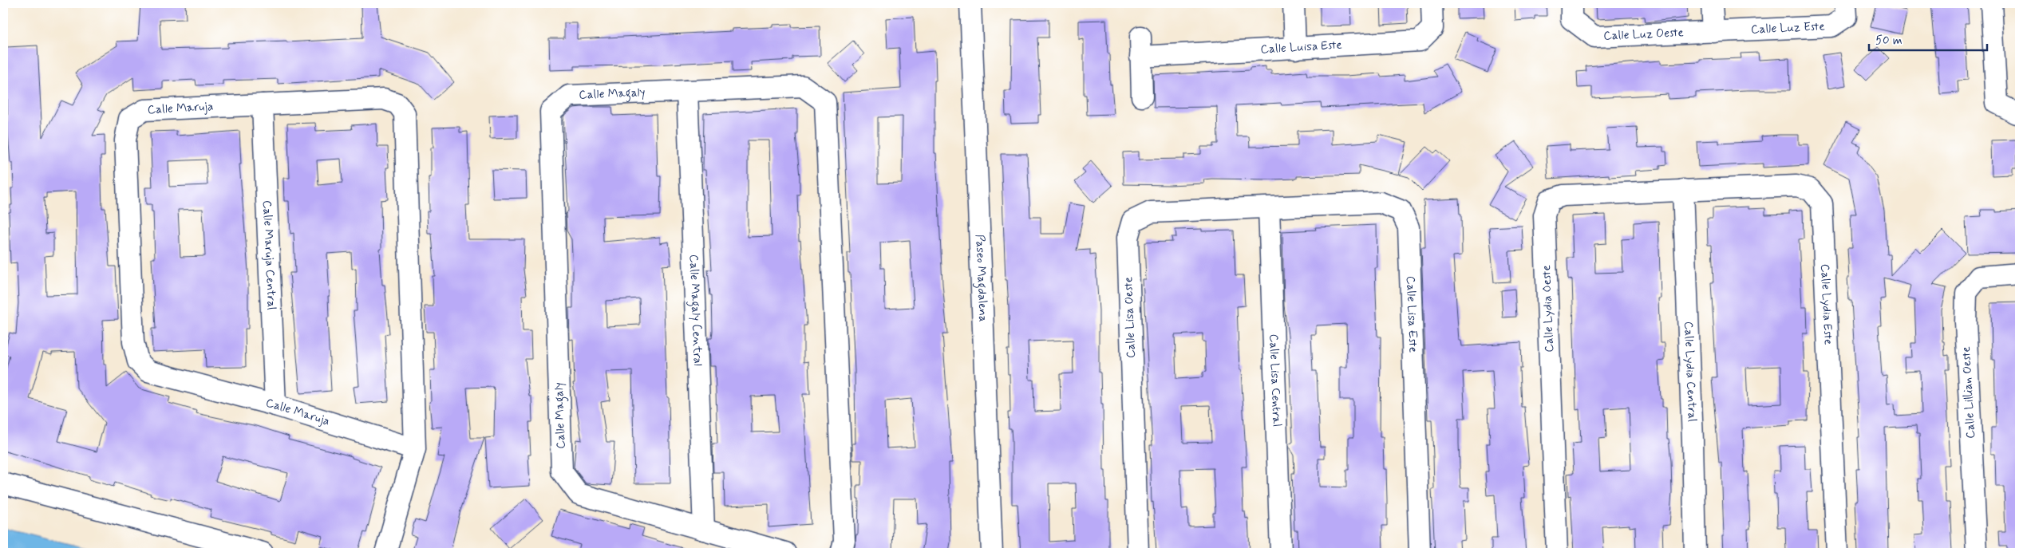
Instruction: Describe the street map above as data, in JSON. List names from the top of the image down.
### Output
{
  "streets": {
    "street": [
      "Calle Luz Este",
      "Calle Luz Oeste",
      "Calle Luisa Este",
      "Calle Magaly",
      "Calle Maruja",
      "Calle Maruja Central",
      "Paseo Magdalena",
      "Calle Lydia Este",
      "Calle Lydia Oeste",
      "Calle Magaly Central",
      "Calle Lisa Este",
      "Calle Lisa Oeste",
      "Calle Lydia Central",
      "Calle Lisa Central",
      "Calle Lillian Oeste"
    ]
  },
  "crossings": [
    ["Calle Luz Este", "Calle Luz Oeste"],
    ["Calle Magaly", "Calle Magaly Central"],
    ["Calle Maruja", "Calle Maruja Central"],
    ["Calle Lydia Este", "Calle Lydia Oeste"],
    ["Calle Lydia Este", "Calle Lydia Central"],
    ["Calle Lydia Oeste", "Calle Lydia Central"],
    ["Calle Lisa Este", "Calle Lisa Oeste"],
    ["Calle Lisa Este", "Calle Lisa Central"],
    ["Calle Lisa Oeste", "Calle Lisa Central"]
  ],
  "scale_bar": "50 m"
}
